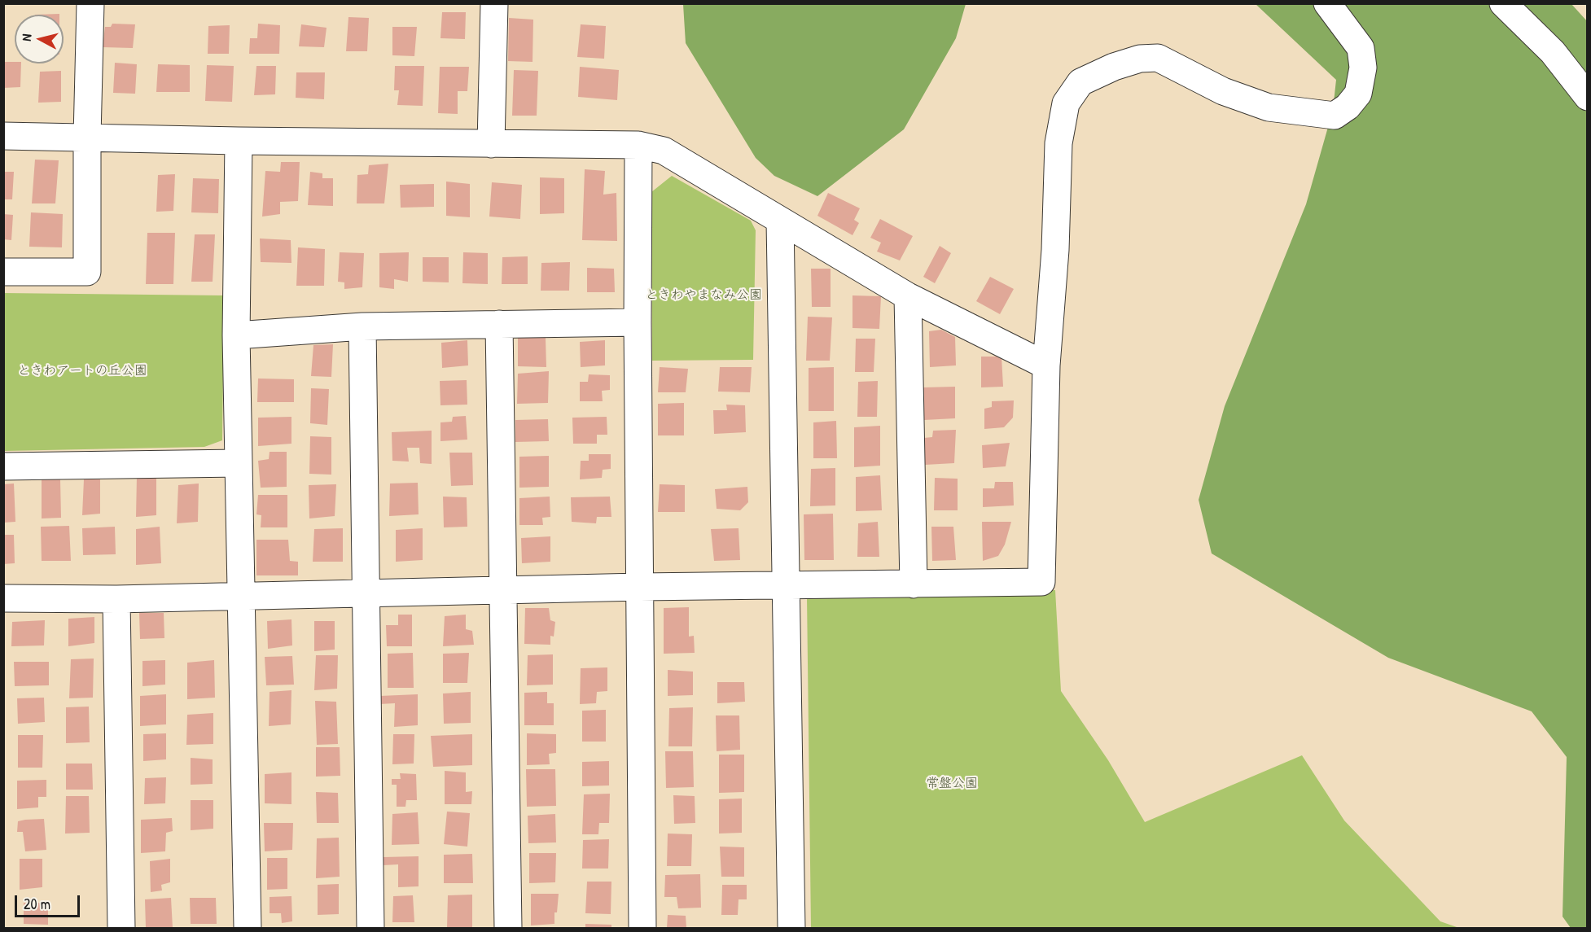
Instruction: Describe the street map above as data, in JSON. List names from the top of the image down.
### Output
{
  "parks": ["ときわやまなみ公園", "ときわアートの丘公園", "常盤公園"],
  "scale_bar": "20 m",
  "north": "left"
}
